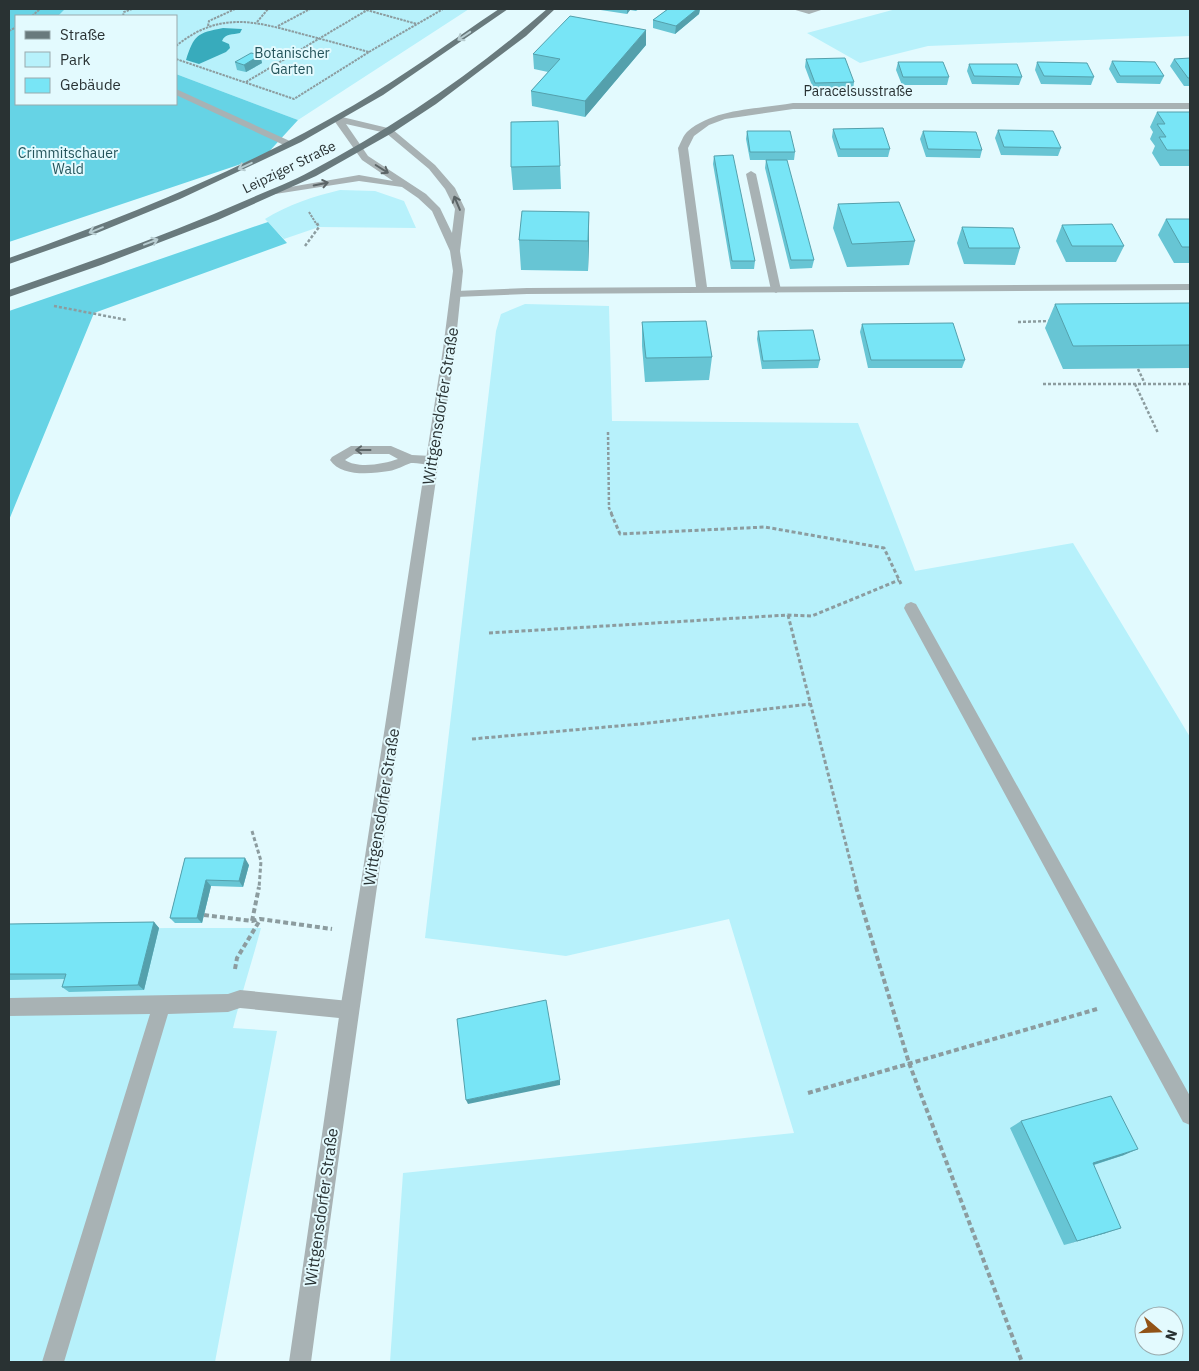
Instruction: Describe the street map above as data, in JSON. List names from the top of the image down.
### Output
{
  "streets": {
    "main road": ["Leipziger Straße"],
    "street": ["Paracelsusstraße", "Wittgensdorfer Straße"]
  },
  "crossings": [
    ["Leipziger Straße", "Wittgensdorfer Straße"]
  ],
  "parks": ["Botanischer Garten", "Crimmitschauer Wald"],
  "legend": ["Straße", "Park", "Gebäude"],
  "north": "right"
}
